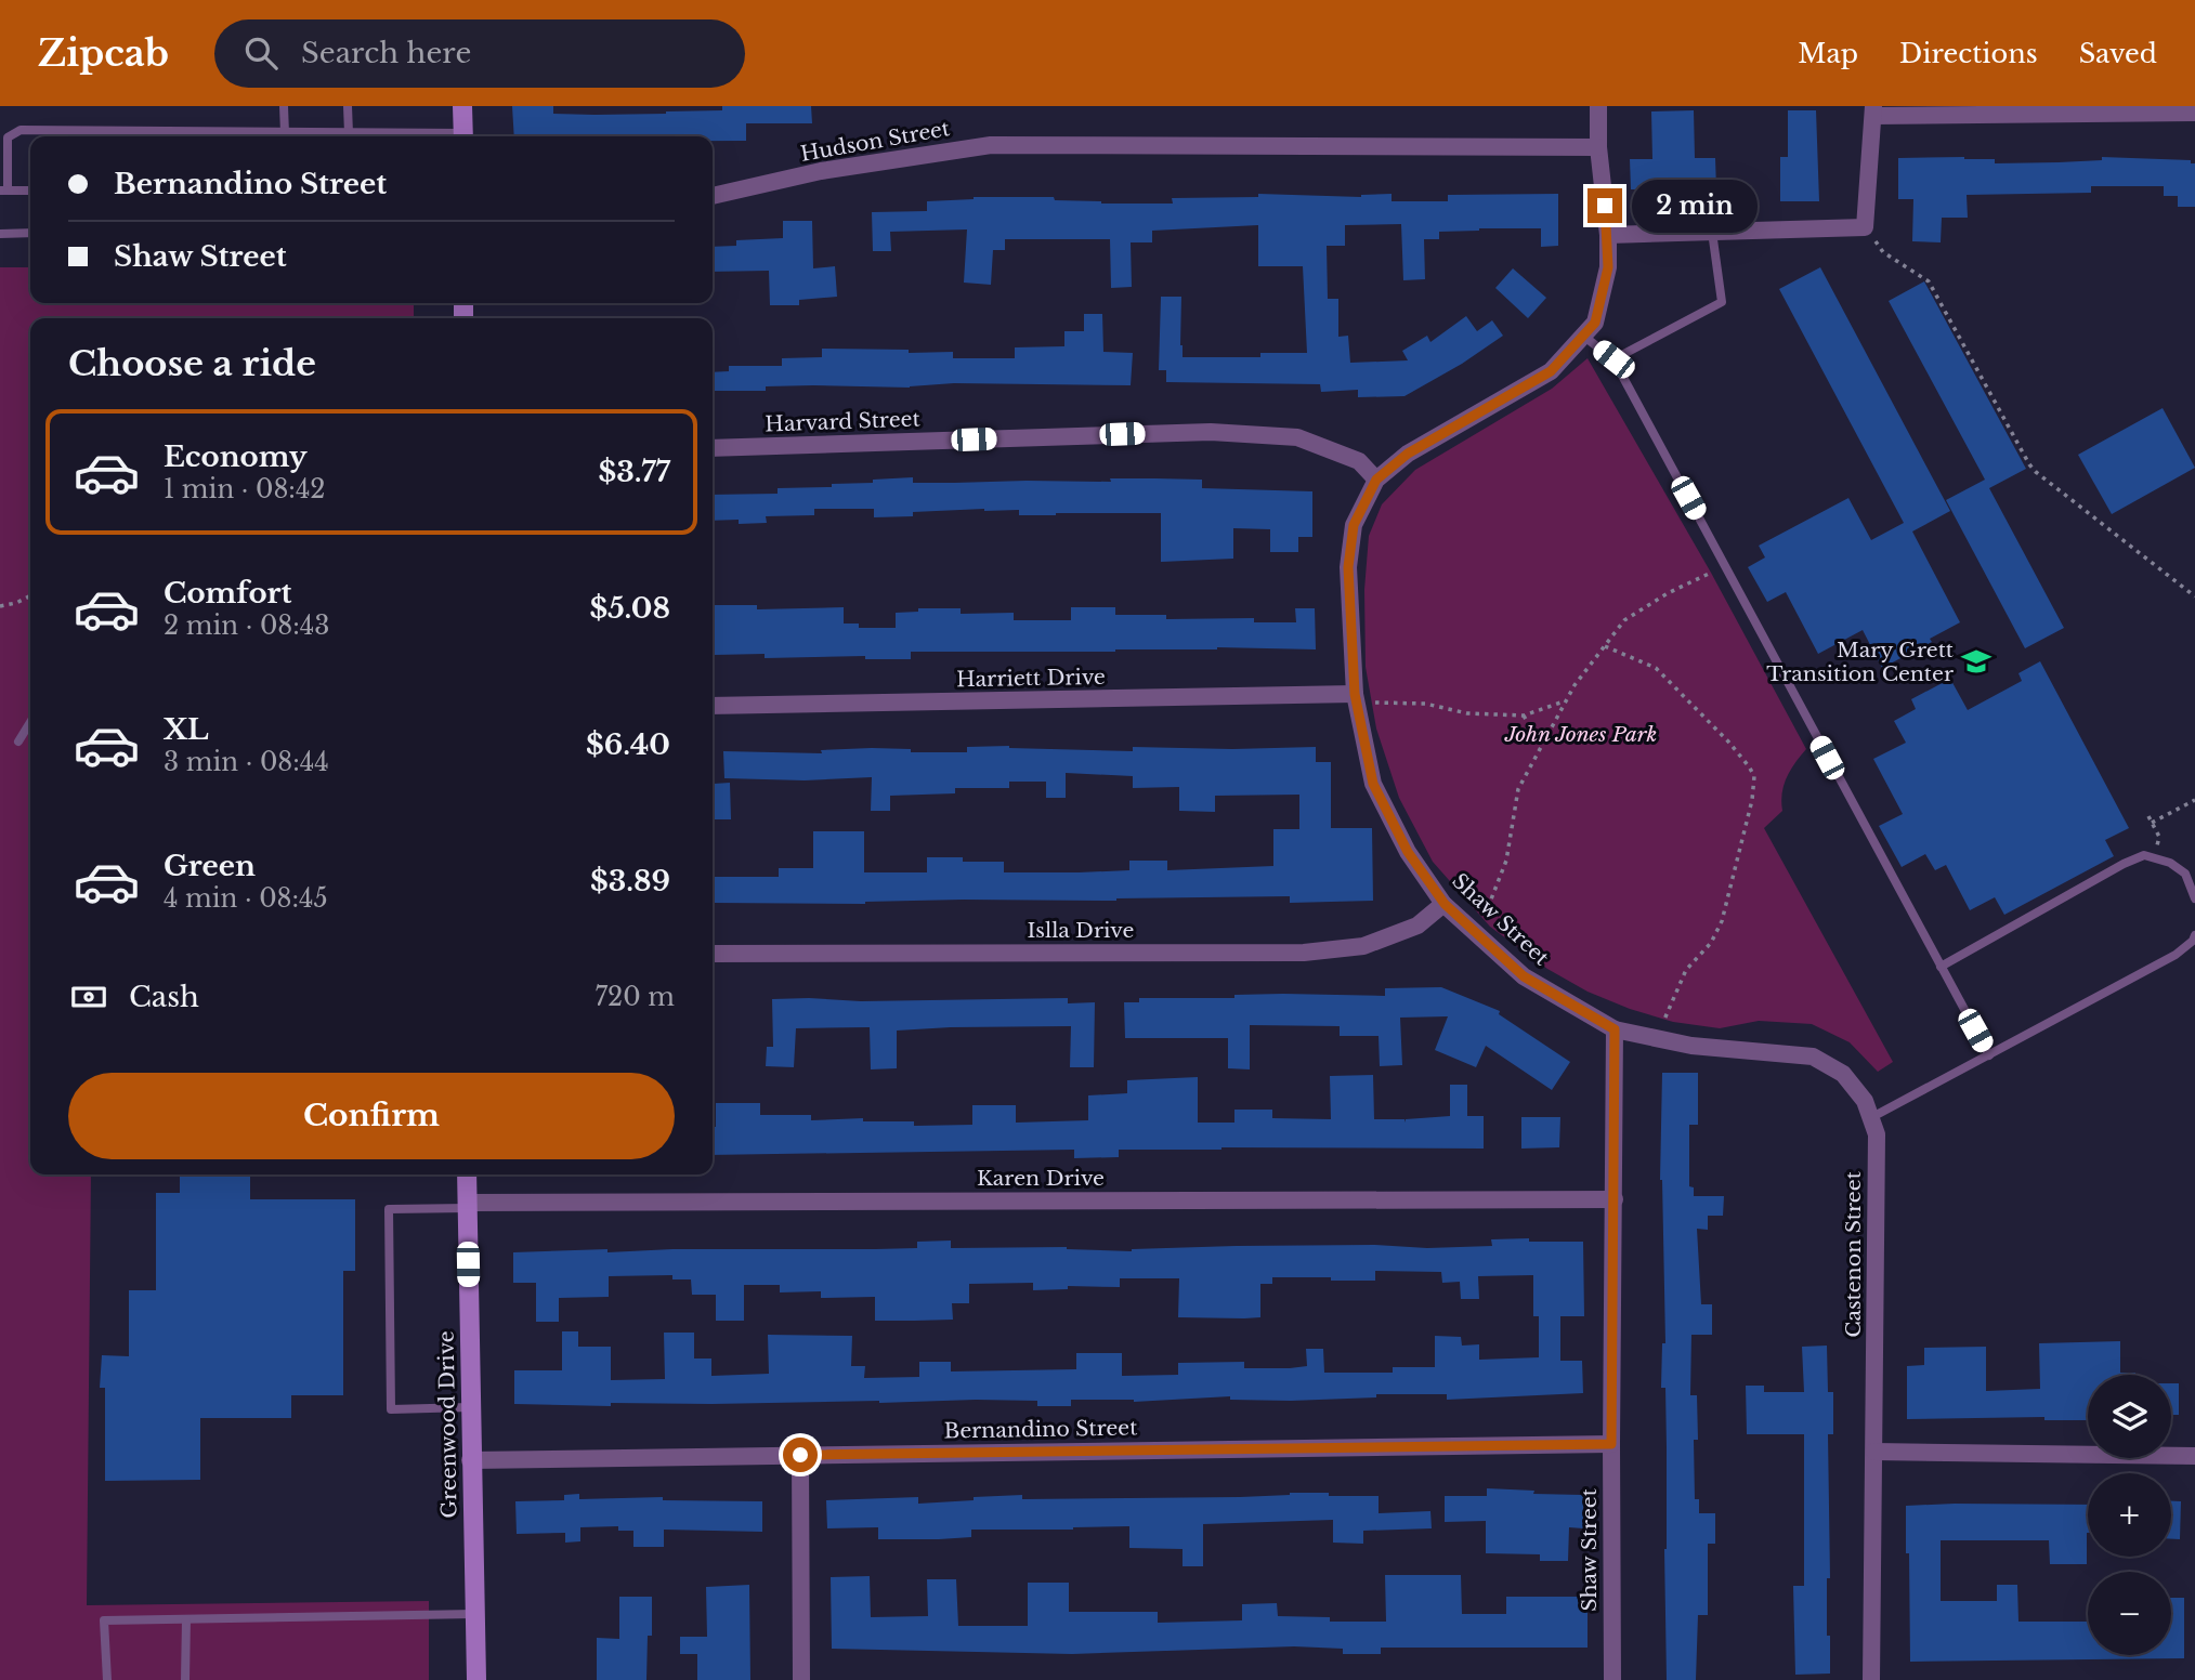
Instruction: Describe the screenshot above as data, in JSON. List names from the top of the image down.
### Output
{
  "streets": {
    "main road": ["Greenwood Drive"],
    "street": [
      "Hudson Street",
      "Harvard Street",
      "Harriett Drive",
      "Shaw Street",
      "Islla Drive",
      "Karen Drive",
      "Castenon Street",
      "Bernandino Street"
    ]
  },
  "crossings": [
    ["Hudson Street", "Shaw Street"],
    ["Harvard Street", "Shaw Street"],
    ["Harriett Drive", "Shaw Street"],
    ["Shaw Street", "Islla Drive"],
    ["Shaw Street", "Karen Drive"],
    ["Shaw Street", "Castenon Street"],
    ["Shaw Street", "Bernandino Street"],
    ["Karen Drive", "Greenwood Drive"],
    ["Greenwood Drive", "Bernandino Street"]
  ],
  "parks": ["John Jones Park"],
  "places": {
    "school or university": ["Mary Grett Transition Center"]
  },
  "page": {
    "header": "Zipcab",
    "search": "Search here",
    "nav": ["Map", "Directions", "Saved"],
    "banner": ["Bernandino Street", "Shaw Street"],
    "bubble": "2 min",
    "heading": "Choose a ride",
    "list": [
      {
        "name": "Economy",
        "note": "1 min · 08:42",
        "value": "$3.77"
      },
      {
        "name": "Comfort",
        "note": "2 min · 08:43",
        "value": "$5.08"
      },
      {
        "name": "XL",
        "note": "3 min · 08:44",
        "value": "$6.40"
      },
      {
        "name": "Green",
        "note": "4 min · 08:45",
        "value": "$3.89"
      }
    ],
    "pay": ["Cash", "720 m"],
    "buttons": "Confirm",
    "map_buttons": ["+", "−"]
  }
}
